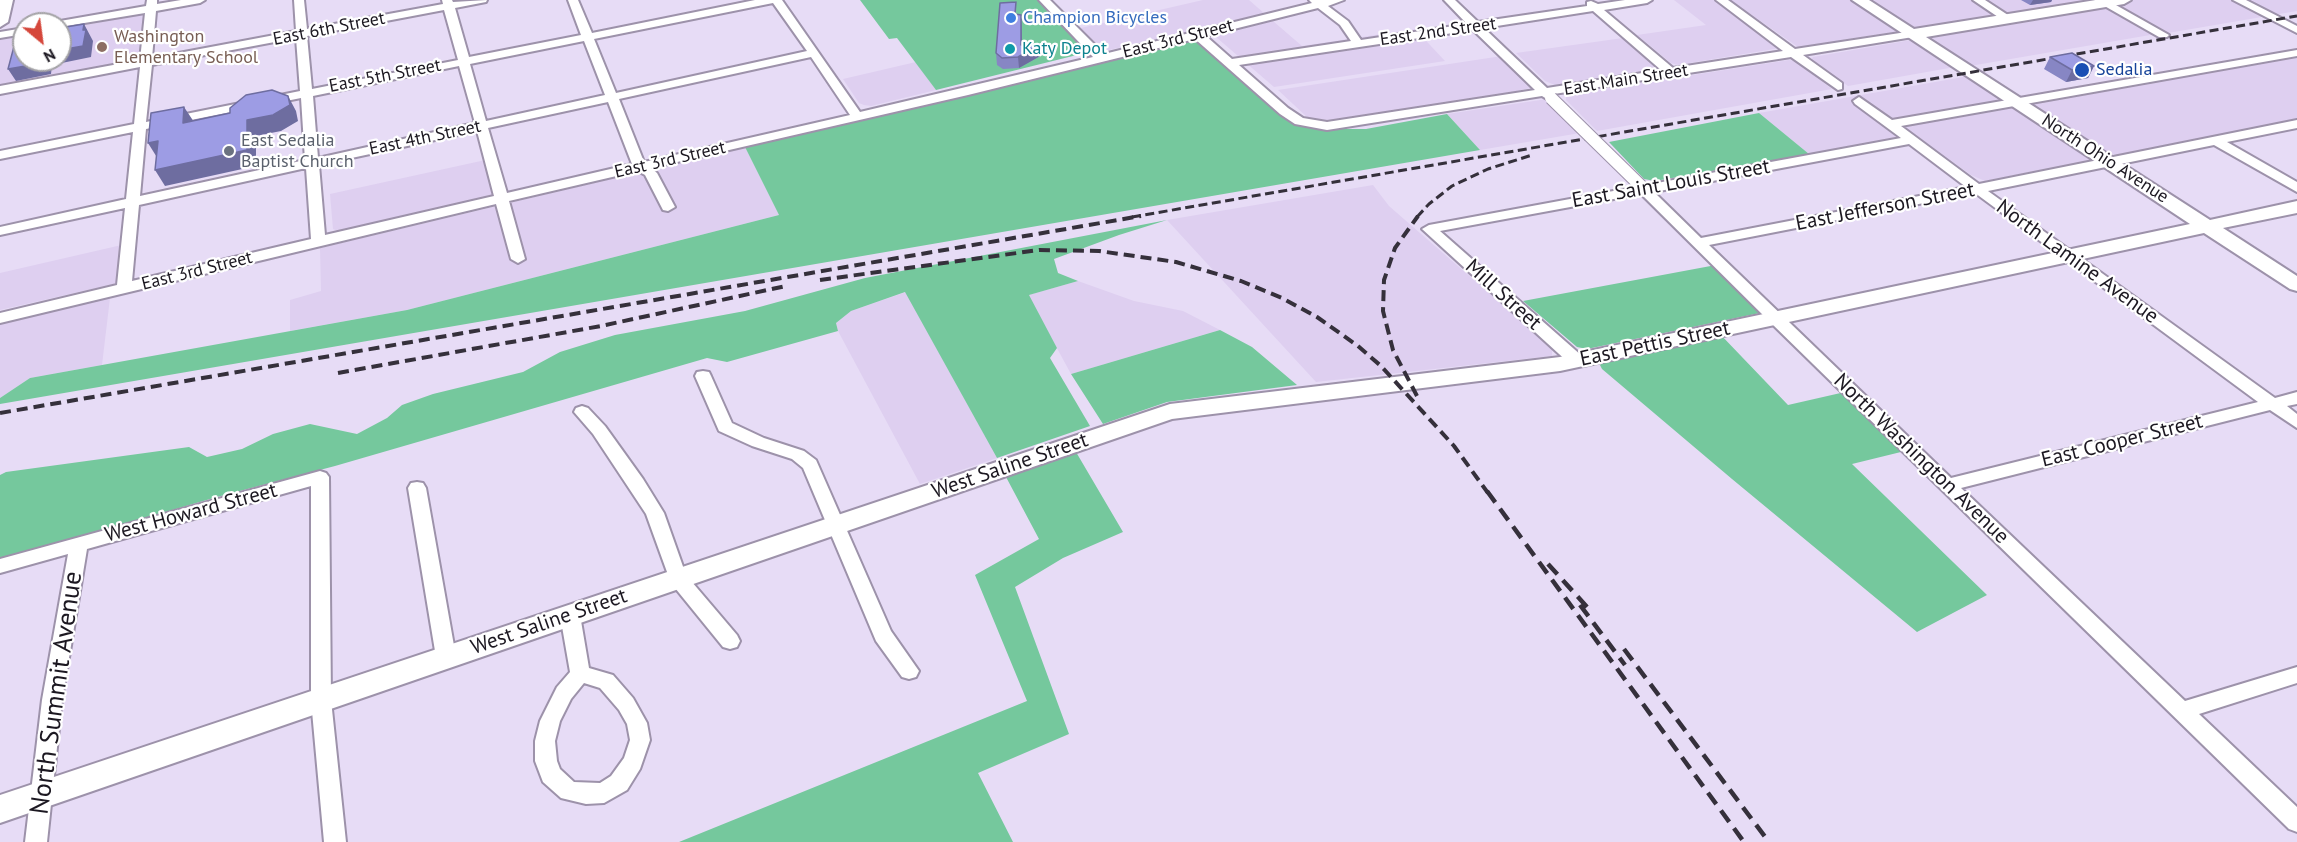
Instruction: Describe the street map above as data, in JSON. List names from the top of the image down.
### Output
{
  "streets": {
    "street": [
      "East 6th Street",
      "East 2nd Street",
      "East 3rd Street",
      "East 5th Street",
      "East Main Street",
      "East 4th Street",
      "North Ohio Avenue",
      "East Saint Louis Street",
      "East Jefferson Street",
      "North Lamine Avenue",
      "Mill Street",
      "East Pettis Street",
      "East Cooper Street",
      "North Washington Avenue",
      "West Saline Street",
      "West Howard Street",
      "North Summit Avenue"
    ]
  },
  "crossings": [
    ["East 2nd Street", "East Main Street"],
    ["East 2nd Street", "North Washington Avenue"],
    ["East Main Street", "North Ohio Avenue"],
    ["East Main Street", "North Washington Avenue"],
    ["North Ohio Avenue", "East Jefferson Street"],
    ["North Ohio Avenue", "East Pettis Street"],
    ["East Saint Louis Street", "North Lamine Avenue"],
    ["East Saint Louis Street", "Mill Street"],
    ["East Saint Louis Street", "North Washington Avenue"],
    ["East Jefferson Street", "North Lamine Avenue"],
    ["East Jefferson Street", "North Washington Avenue"],
    ["North Lamine Avenue", "East Pettis Street"],
    ["North Lamine Avenue", "East Cooper Street"],
    ["Mill Street", "East Pettis Street"],
    ["East Pettis Street", "North Washington Avenue"],
    ["East Pettis Street", "West Saline Street"],
    ["East Cooper Street", "North Washington Avenue"],
    ["West Saline Street", "West Howard Street"],
    ["West Saline Street", "North Summit Avenue"],
    ["West Howard Street", "North Summit Avenue"]
  ],
  "places": [
    "Champion Bicycles",
    "Washington Elementary School",
    "Katy Depot",
    "Sedalia",
    "East Sedalia Baptist Church"
  ],
  "north": "bottom right"
}
